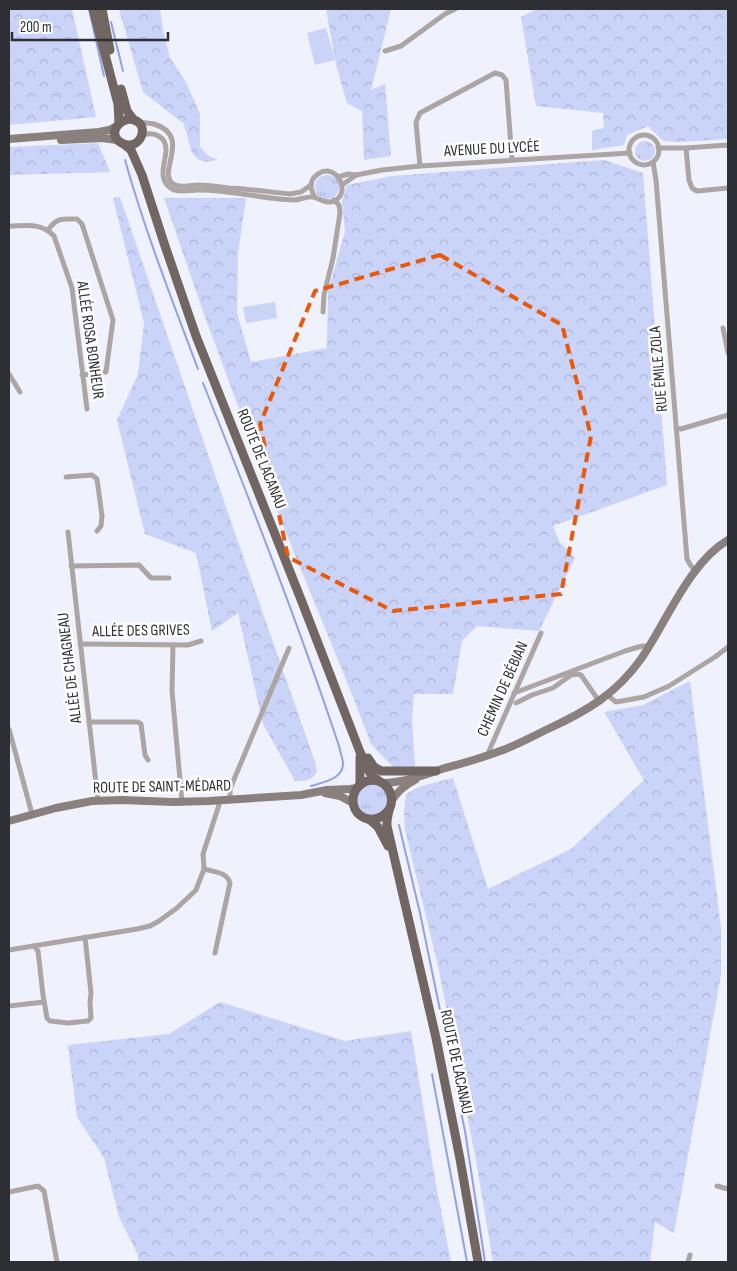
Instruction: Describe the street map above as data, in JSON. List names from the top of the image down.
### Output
{
  "streets": {
    "main road": ["ROUTE DE LACANAU"],
    "street": [
      "AVENUE DU LYCÉE",
      "ALLÉE ROSA BONHEUR",
      "RUE ÉMILE ZOLA",
      "ALLÉE DES GRIVES",
      "ALLÉE DE CHAGNEAU",
      "CHEMIN DE BÉBIAN",
      "ROUTE DE SAINT-MÉDARD"
    ]
  },
  "crossings": [
    ["AVENUE DU LYCÉE", "RUE ÉMILE ZOLA"],
    ["ROUTE DE LACANAU", "ROUTE DE SAINT-MÉDARD"],
    ["ALLÉE DES GRIVES", "ALLÉE DE CHAGNEAU"],
    ["ALLÉE DE CHAGNEAU", "ROUTE DE SAINT-MÉDARD"]
  ],
  "scale_bar": "200 m"
}
